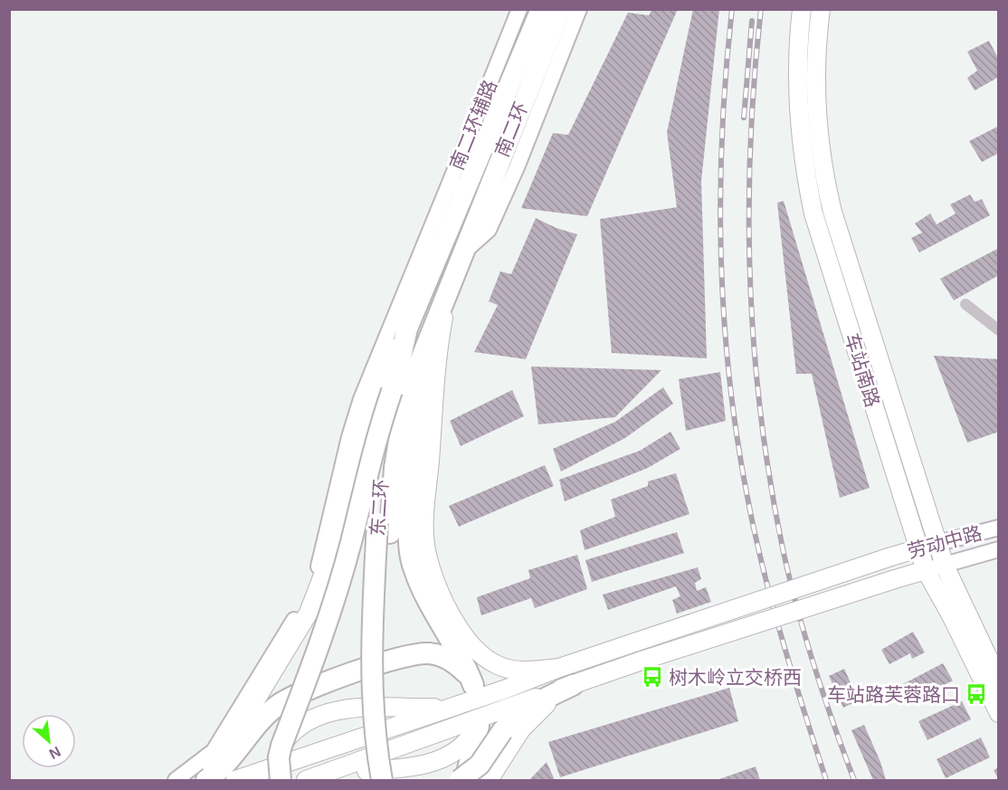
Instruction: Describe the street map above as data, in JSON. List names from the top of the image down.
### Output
{
  "streets": {
    "highway": ["南二环", "东二环"],
    "main road": ["南二环辅路", "车站南路", "劳动中路"]
  },
  "crossings": [
    ["南二环辅路", "南二环"],
    ["南二环辅路", "东二环"],
    ["南二环", "东二环"],
    ["车站南路", "劳动中路"]
  ],
  "places": {
    "bus stop": ["树木岭立交桥西", "车站路芙蓉路口"]
  },
  "north": "bottom right"
}
